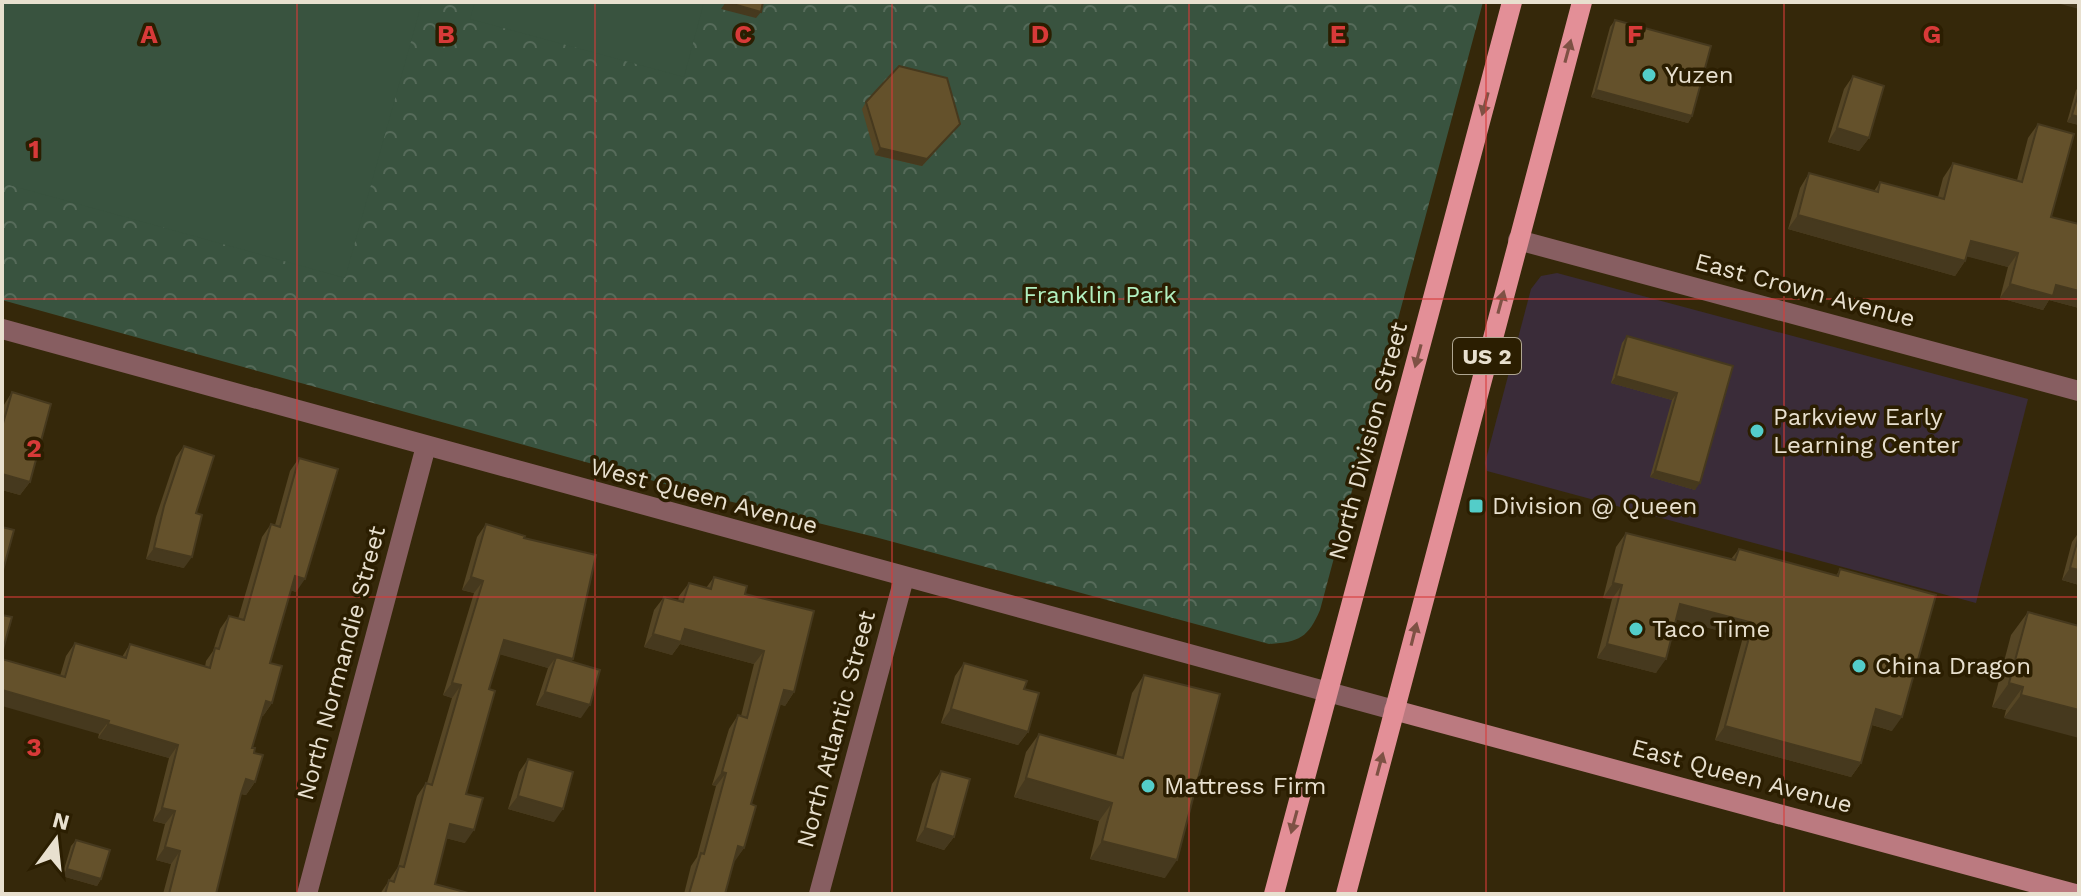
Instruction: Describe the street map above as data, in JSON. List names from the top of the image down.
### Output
{
  "streets": {
    "main road": ["US 2", "North Division Street"],
    "street": [
      "East Crown Avenue",
      "West Queen Avenue",
      "North Normandie Street",
      "North Atlantic Street",
      "East Queen Avenue"
    ]
  },
  "crossings": [
    ["East Crown Avenue", "US 2"],
    ["US 2", "West Queen Avenue"],
    ["US 2", "East Queen Avenue"],
    ["North Division Street", "West Queen Avenue"],
    ["West Queen Avenue", "North Normandie Street"],
    ["West Queen Avenue", "North Atlantic Street"],
    ["West Queen Avenue", "East Queen Avenue"]
  ],
  "parks": ["Franklin Park"],
  "places": {
    "other": [
      "Yuzen",
      "Parkview Early Learning Center",
      "Taco Time",
      "China Dragon",
      "Mattress Firm"
    ],
    "transit": ["Division @ Queen"]
  },
  "north": "top",
  "grid": {
    "columns": [
      "A",
      "B",
      "C",
      "D",
      "E",
      "F",
      "G"
    ],
    "rows": ["1", "2", "3"]
  }
}
